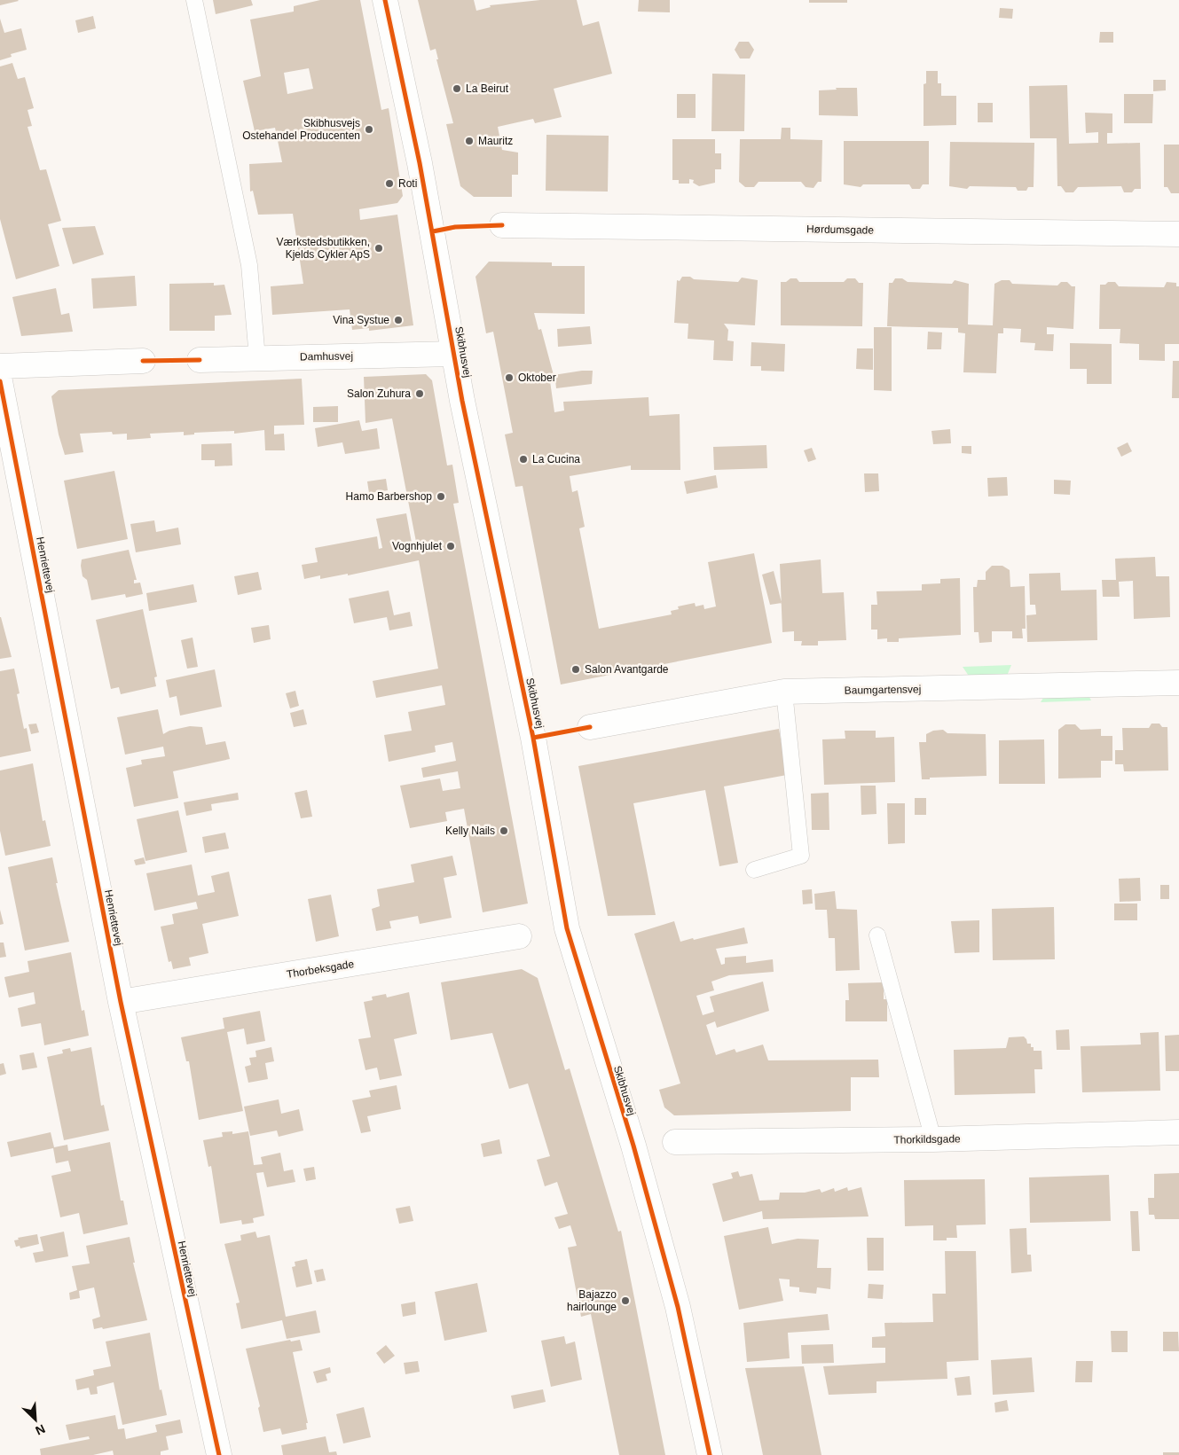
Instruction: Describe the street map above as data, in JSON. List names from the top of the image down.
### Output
{
  "streets": {
    "street": [
      "Hørdumsgade",
      "Skibhusvej",
      "Damhusvej",
      "Henriettevej",
      "Baumgartensvej",
      "Thorbeksgade",
      "Thorkildsgade"
    ]
  },
  "crossings": [
    ["Skibhusvej", "Damhusvej"],
    ["Henriettevej", "Thorbeksgade"]
  ],
  "places": [
    "La Beirut",
    "Skibhusvejs Ostehandel Producenten",
    "Mauritz",
    "Roti",
    "Værkstedsbutikken, Kjelds Cykler ApS",
    "Vina Systue",
    "Oktober",
    "Salon Zuhura",
    "La Cucina",
    "Hamo Barbershop",
    "Vognhjulet",
    "Salon Avantgarde",
    "Kelly Nails",
    "Bajazzo hairlounge"
  ],
  "north": "bottom right"
}
